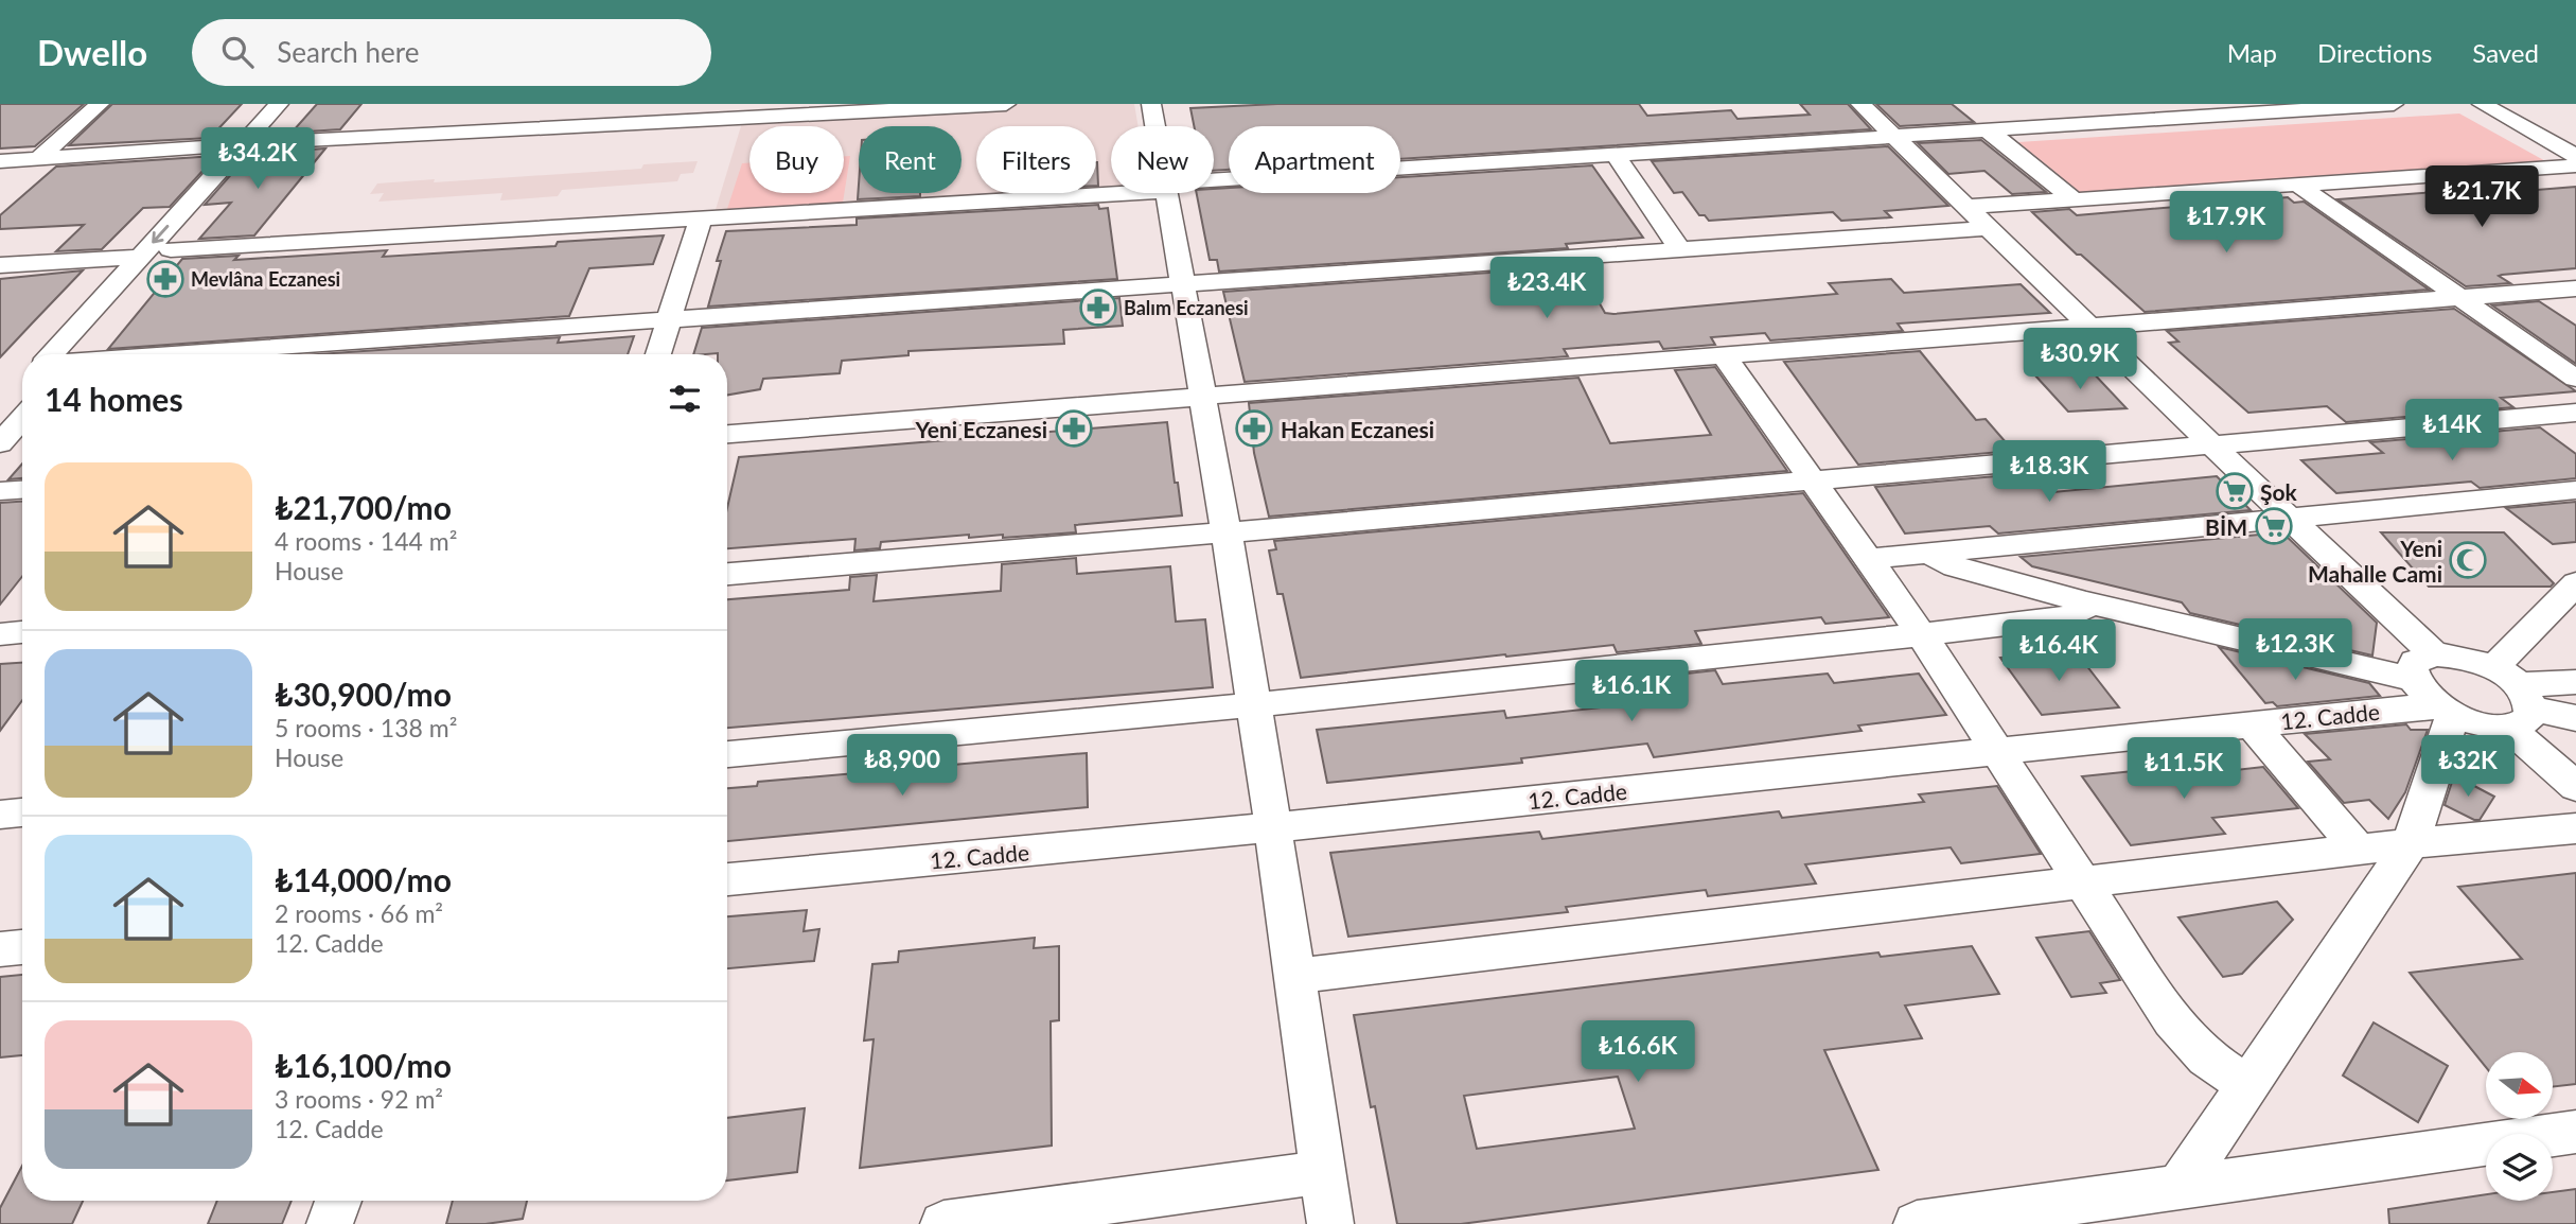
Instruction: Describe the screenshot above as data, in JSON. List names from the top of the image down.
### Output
{
  "streets": {
    "street": ["12. Cadde"]
  },
  "places": {
    "pharmacy": [
      "Mevlâna Eczanesi",
      "Balım Eczanesi",
      "Yeni Eczanesi",
      "Hakan Eczanesi"
    ],
    "supermarket": ["Şok", "BİM"],
    "mosque": ["Yeni Mahalle Cami"]
  },
  "north": "right",
  "page": {
    "header": "Dwello",
    "search": "Search here",
    "nav": ["Map", "Directions", "Saved"],
    "chip": [
      "Buy",
      "Rent",
      "Filters",
      "New",
      "Apartment"
    ],
    "price": [
      "₺34.2K",
      "₺21.7K",
      "₺17.9K",
      "₺23.4K",
      "₺30.9K",
      "₺14K",
      "₺18.3K",
      "₺12.3K",
      "₺16.4K",
      "₺16.1K",
      "₺8,900",
      "₺32K",
      "₺11.5K",
      "₺16.6K"
    ],
    "heading": "14 homes",
    "list": [
      {
        "name": "₺21,700/mo",
        "note": "4 rooms · 144 m² · House"
      },
      {
        "name": "₺30,900/mo",
        "note": "5 rooms · 138 m² · House"
      },
      {
        "name": "₺14,000/mo",
        "note": "2 rooms · 66 m² · 12. Cadde"
      },
      {
        "name": "₺16,100/mo",
        "note": "3 rooms · 92 m² · 12. Cadde"
      }
    ]
  }
}
